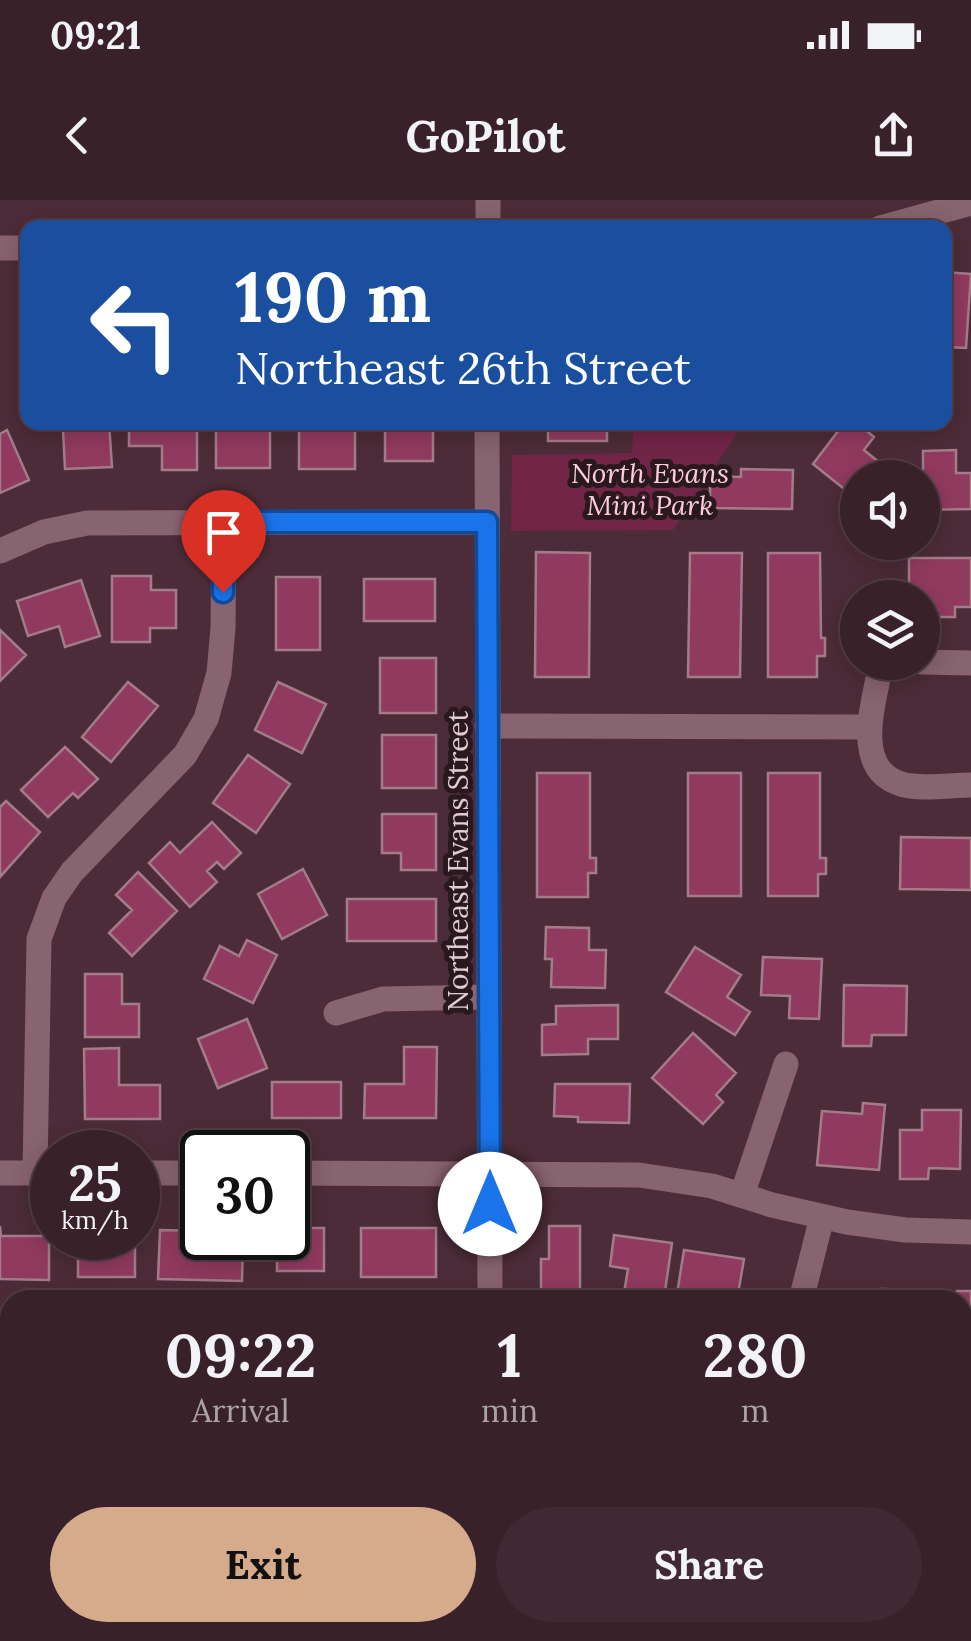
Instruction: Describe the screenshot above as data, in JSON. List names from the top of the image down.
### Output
{
  "streets": {
    "street": ["Northeast Evans Street"]
  },
  "parks": ["North Evans Mini Park"],
  "page": {
    "status": "09:21",
    "header": "GoPilot",
    "turn": ["190 m", "Northeast 26th Street"],
    "speed": "25 km/h",
    "limit": "30",
    "eta": [
      "09:22",
      "Arrival",
      "1",
      "min",
      "280",
      "m"
    ],
    "buttons": ["Exit", "Share"]
  }
}
